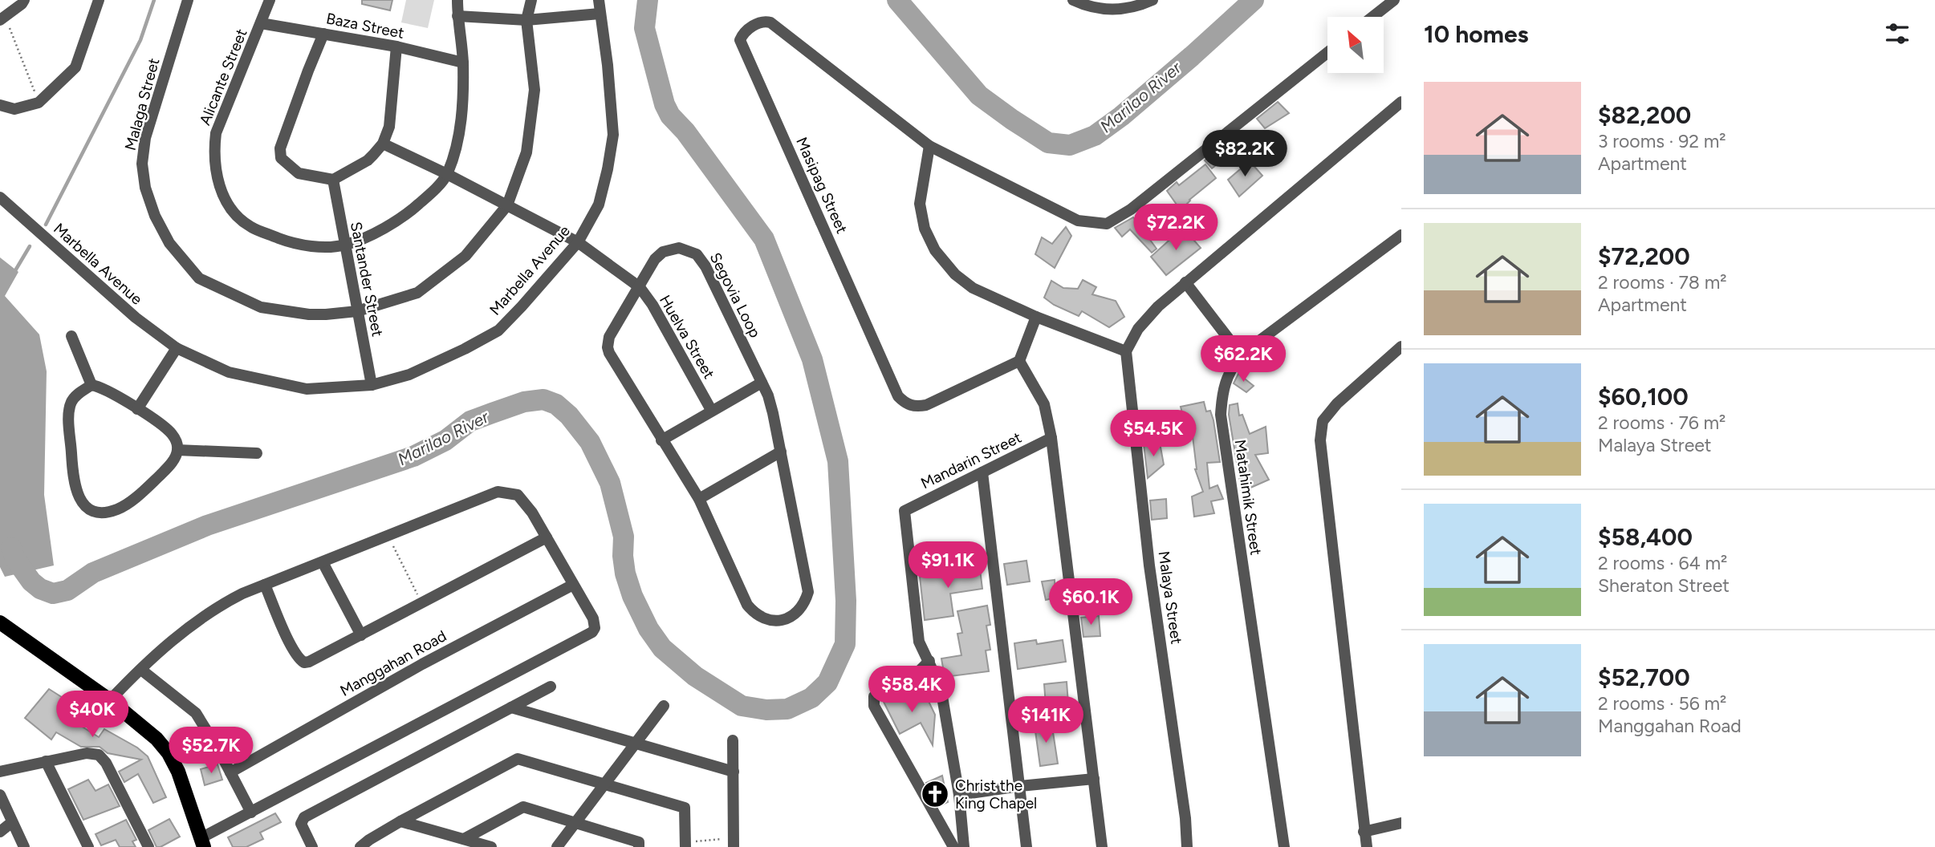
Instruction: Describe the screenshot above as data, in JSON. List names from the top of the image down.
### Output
{
  "streets": {
    "street": [
      "Baza Street",
      "Alicante Street",
      "Malaga Street",
      "Masipag Street",
      "Marbella Avenue",
      "Santander Street",
      "Segovia Loop",
      "Huelva Street",
      "Mandarin Street",
      "Matahimik Street",
      "Malaya Street",
      "Manggahan Road"
    ]
  },
  "crossings": [
    ["Baza Street", "Alicante Street"],
    ["Alicante Street", "Santander Street"],
    ["Alicante Street", "Huelva Street"],
    ["Malaga Street", "Santander Street"],
    ["Malaga Street", "Huelva Street"],
    ["Marbella Avenue", "Santander Street"],
    ["Marbella Avenue", "Huelva Street"],
    ["Segovia Loop", "Huelva Street"]
  ],
  "water": ["Marilao River"],
  "places": {
    "church": ["Christ the King Chapel"]
  },
  "north": "top left",
  "page": {
    "heading": "10 homes",
    "list": [
      {
        "name": "$82,200",
        "note": "3 rooms · 92 m² · Apartment"
      },
      {
        "name": "$72,200",
        "note": "2 rooms · 78 m² · Apartment"
      },
      {
        "name": "$60,100",
        "note": "2 rooms · 76 m² · Malaya Street"
      },
      {
        "name": "$58,400",
        "note": "2 rooms · 64 m² · Sheraton Street"
      },
      {
        "name": "$52,700",
        "note": "2 rooms · 56 m² · Manggahan Road"
      }
    ],
    "price": [
      "$82.2K",
      "$72.2K",
      "$62.2K",
      "$54.5K",
      "$91.1K",
      "$60.1K",
      "$58.4K",
      "$40K",
      "$141K",
      "$52.7K"
    ]
  }
}
